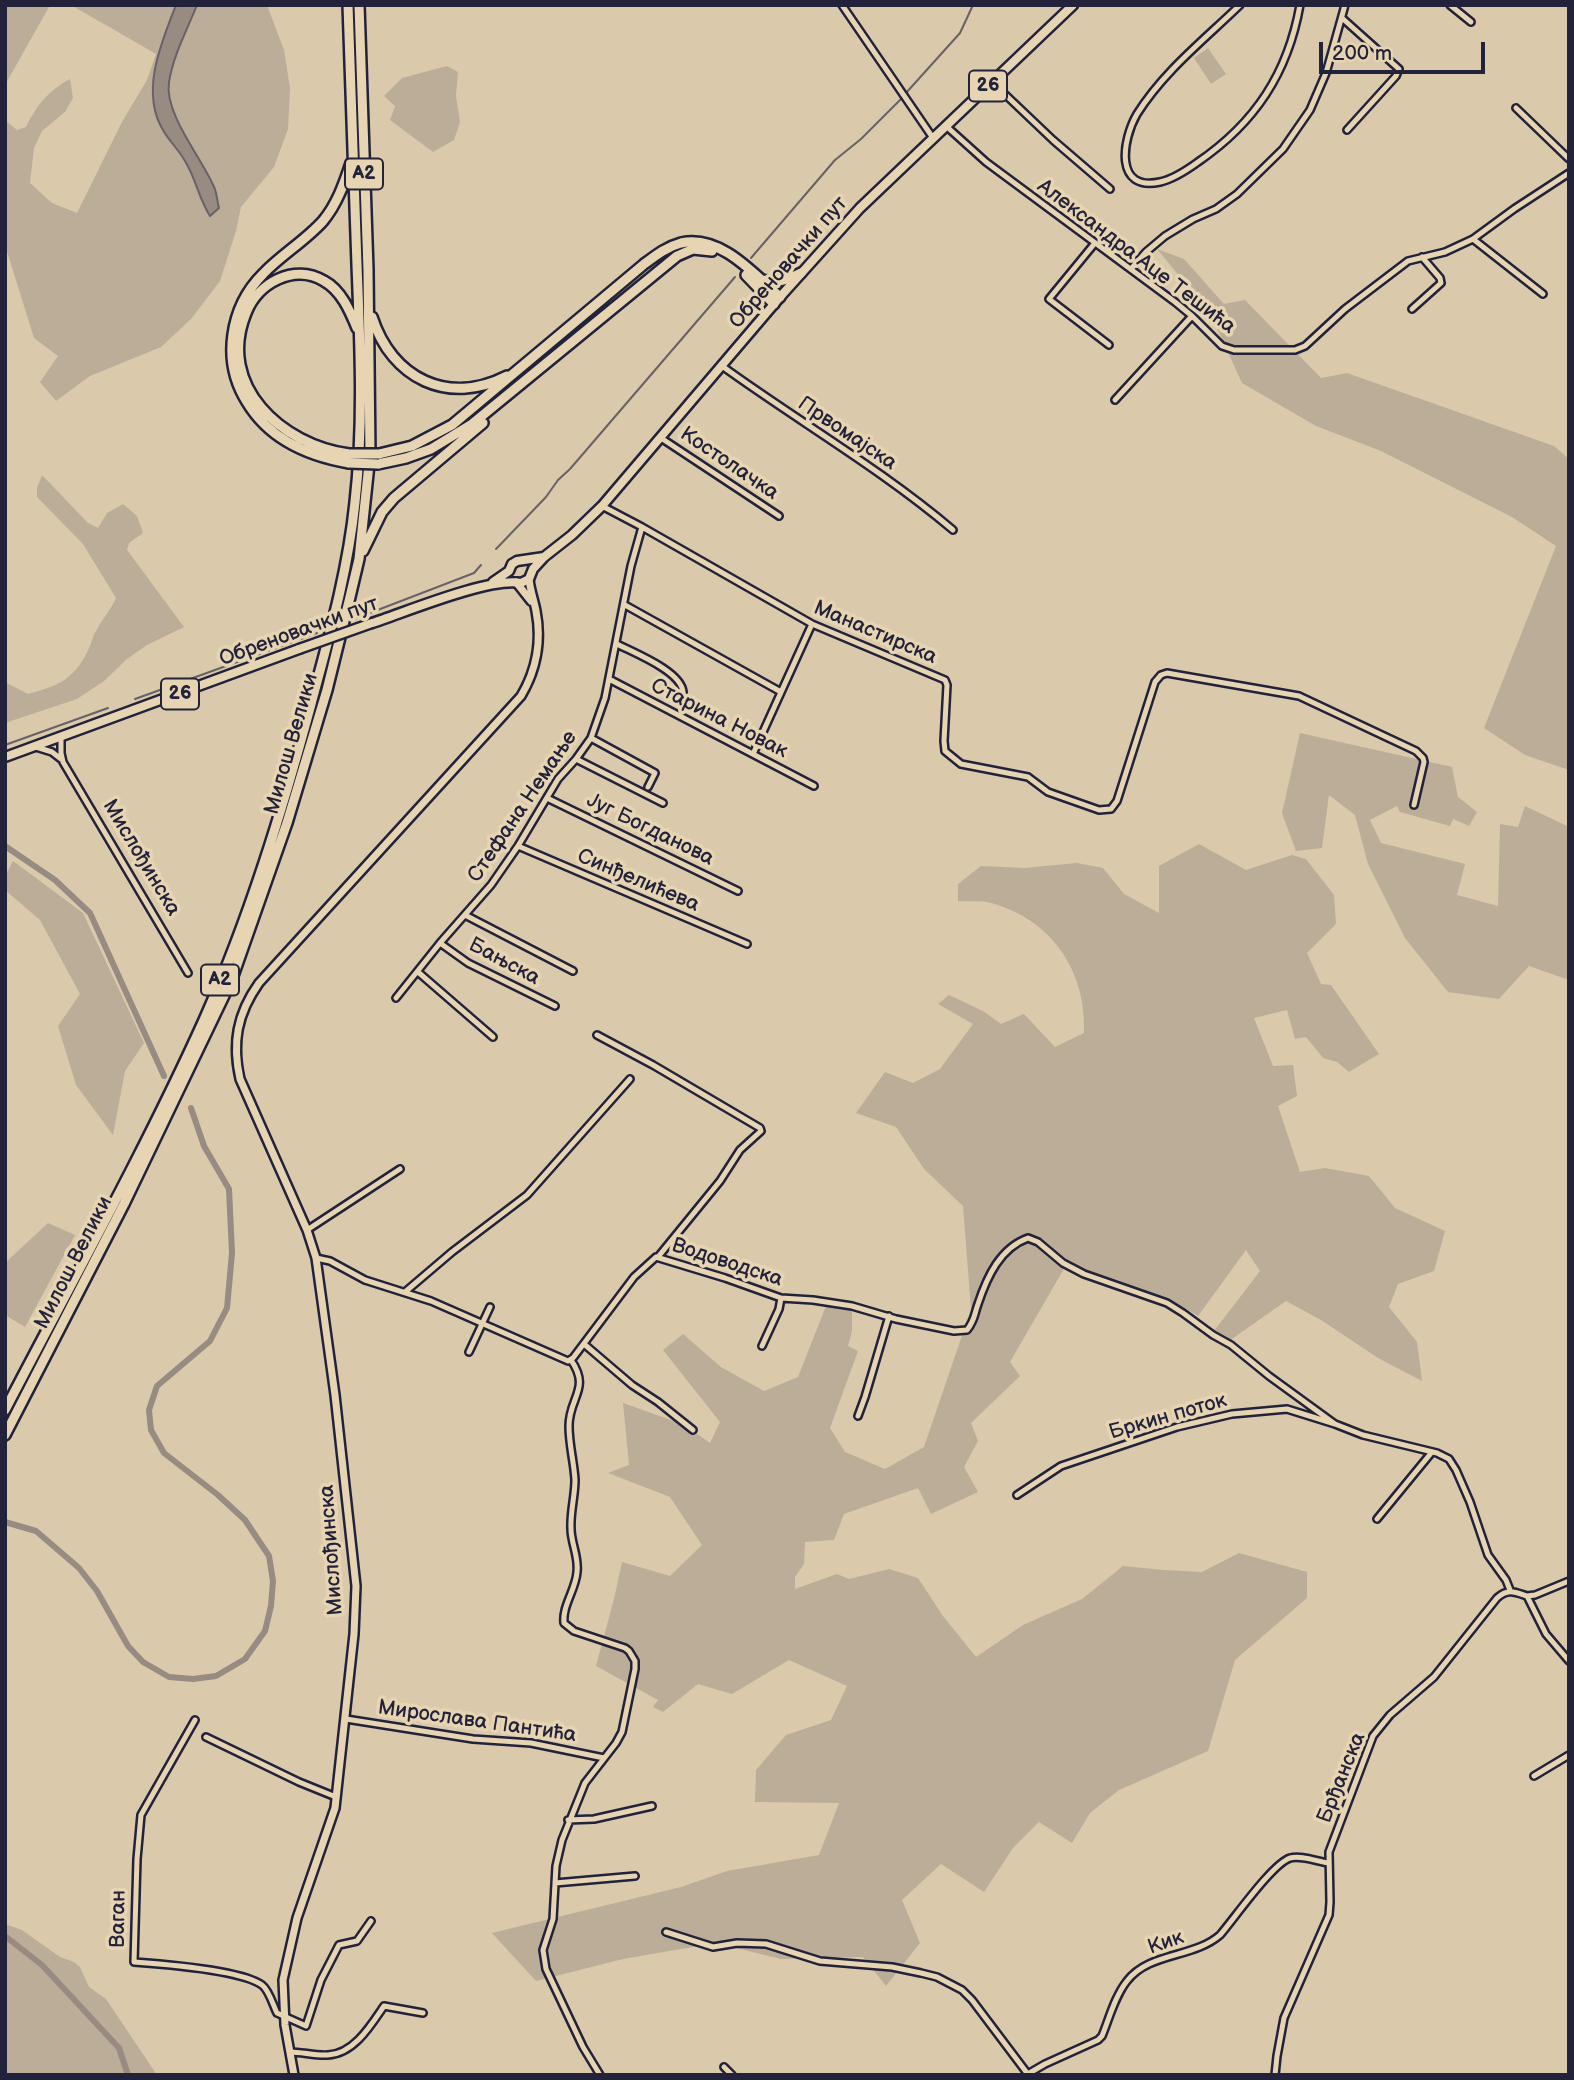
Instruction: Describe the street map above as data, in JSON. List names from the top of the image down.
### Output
{
  "streets": {
    "highway": ["A2", "Милош Велики"],
    "main road": ["26", "Обреновачки пут", "Мислођинска"],
    "street": [
      "Александра Аце Тешића",
      "Првомајска",
      "Костолачка",
      "Манастирска",
      "Старина Новак",
      "Стефана Немање",
      "Југ Богданова",
      "Синђелићева",
      "Бањска",
      "Водоводска",
      "Бркин поток",
      "Мирослава Пантића",
      "Брђанска",
      "Ваган",
      "Кик"
    ]
  },
  "crossings": [
    ["26", "Обреновачки пут"],
    ["26", "Мислођинска"],
    ["Александра Аце Тешића", "Обреновачки пут"],
    ["Обреновачки пут", "Првомајска"],
    ["Обреновачки пут", "Костолачка"],
    ["Обреновачки пут", "Манастирска"],
    ["Обреновачки пут", "Мислођинска"],
    ["Манастирска", "Стефана Немање"],
    ["Старина Новак", "Стефана Немање"],
    ["Стефана Немање", "Југ Богданова"],
    ["Стефана Немање", "Синђелићева"],
    ["Стефана Немање", "Бањска"],
    ["Мислођинска", "Мирослава Пантића"],
    ["Мислођинска", "Ваган"],
    ["Водоводска", "Бркин поток"],
    ["Бркин поток", "Брђанска"],
    ["Брђанска", "Кик"]
  ],
  "scale_bar": "200 m"
}
